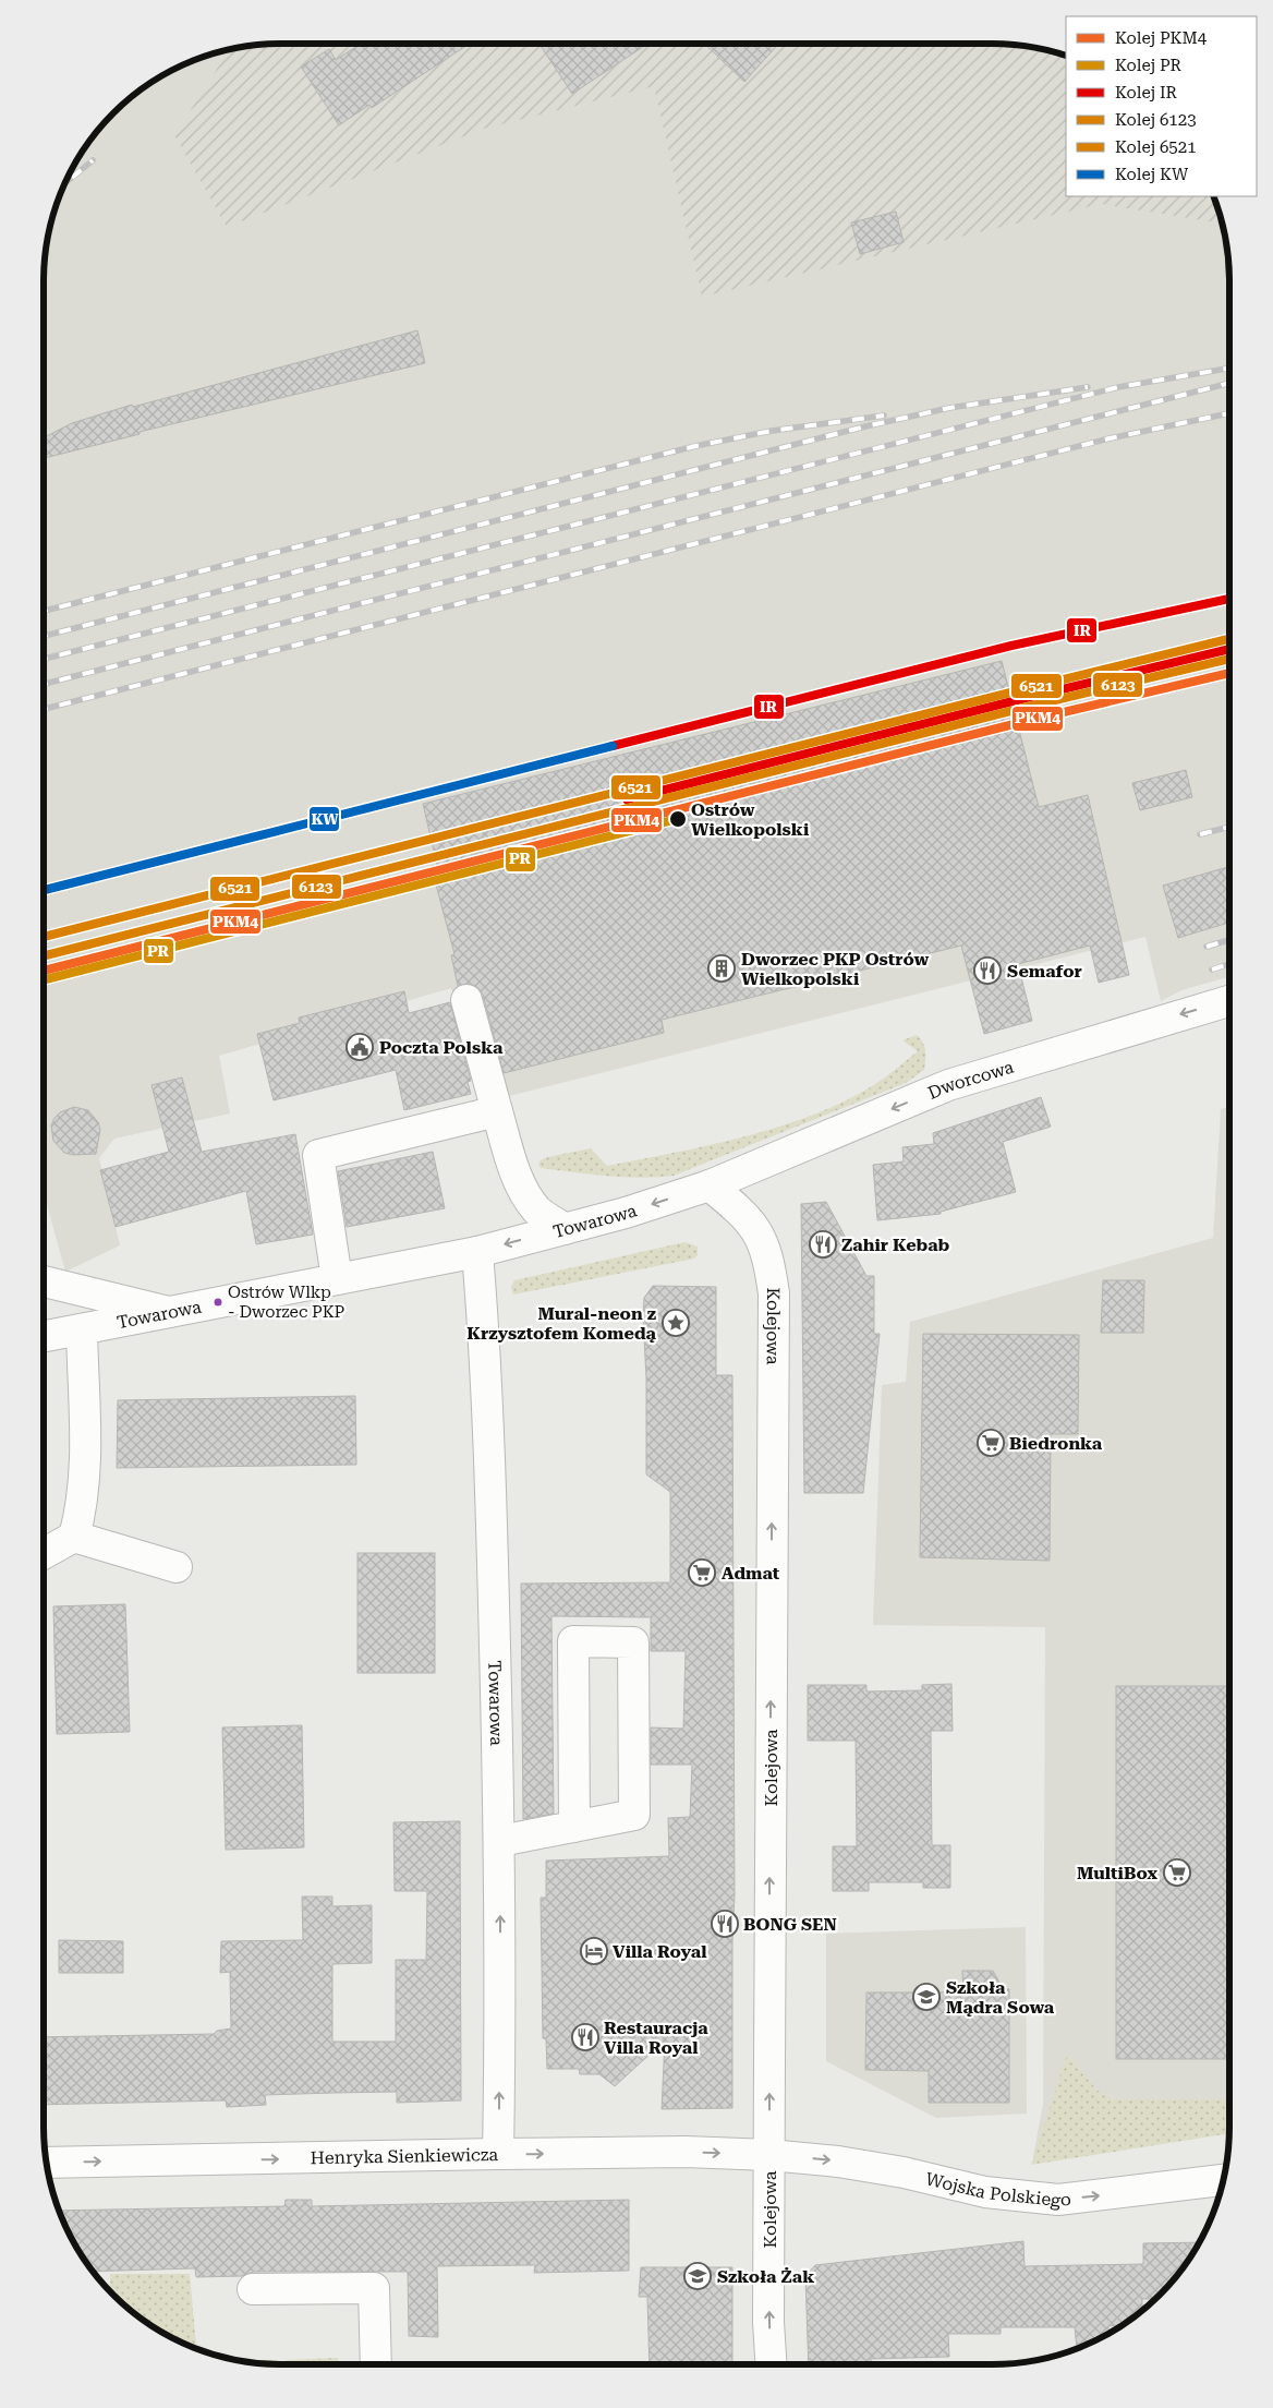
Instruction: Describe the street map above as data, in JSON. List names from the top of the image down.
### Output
{
  "streets": {
    "main road": [
      "Dworcowa",
      "Towarowa",
      "Kolejowa",
      "Henryka Sienkiewicza",
      "Wojska Polskiego"
    ]
  },
  "crossings": [
    ["Dworcowa", "Towarowa"],
    ["Dworcowa", "Kolejowa"],
    ["Towarowa", "Kolejowa"],
    ["Towarowa", "Henryka Sienkiewicza"],
    ["Kolejowa", "Henryka Sienkiewicza"],
    ["Kolejowa", "Wojska Polskiego"],
    ["Henryka Sienkiewicza", "Wojska Polskiego"]
  ],
  "one_way": [
    "Dworcowa",
    "Kolejowa",
    "Henryka Sienkiewicza",
    "Wojska Polskiego"
  ],
  "places": {
    "other": ["Ostrów Wielkopolski", "Ostrów Wlkp - Dworzec PKP"],
    "building": ["Dworzec PKP Ostrów Wielkopolski"],
    "restaurant": [
      "Semafor",
      "Zahir Kebab",
      "BONG SEN",
      "Restauracja Villa Royal"
    ],
    "public building": ["Poczta Polska"],
    "place": ["Mural-neon z Krzysztofem Komedą"],
    "supermarket": ["Biedronka", "Admat", "MultiBox"],
    "hotel": ["Villa Royal"],
    "school or university": ["Szkoła Mądra Sowa", "Szkoła Żak"]
  },
  "lines": [
    "rail line IR",
    "rail line 6521",
    "rail line 6123",
    "rail line PKM4",
    "rail line KW",
    "rail line PR"
  ],
  "legend": [
    "Kolej PKM4",
    "Kolej PR",
    "Kolej IR",
    "Kolej 6123",
    "Kolej 6521",
    "Kolej KW"
  ]
}
